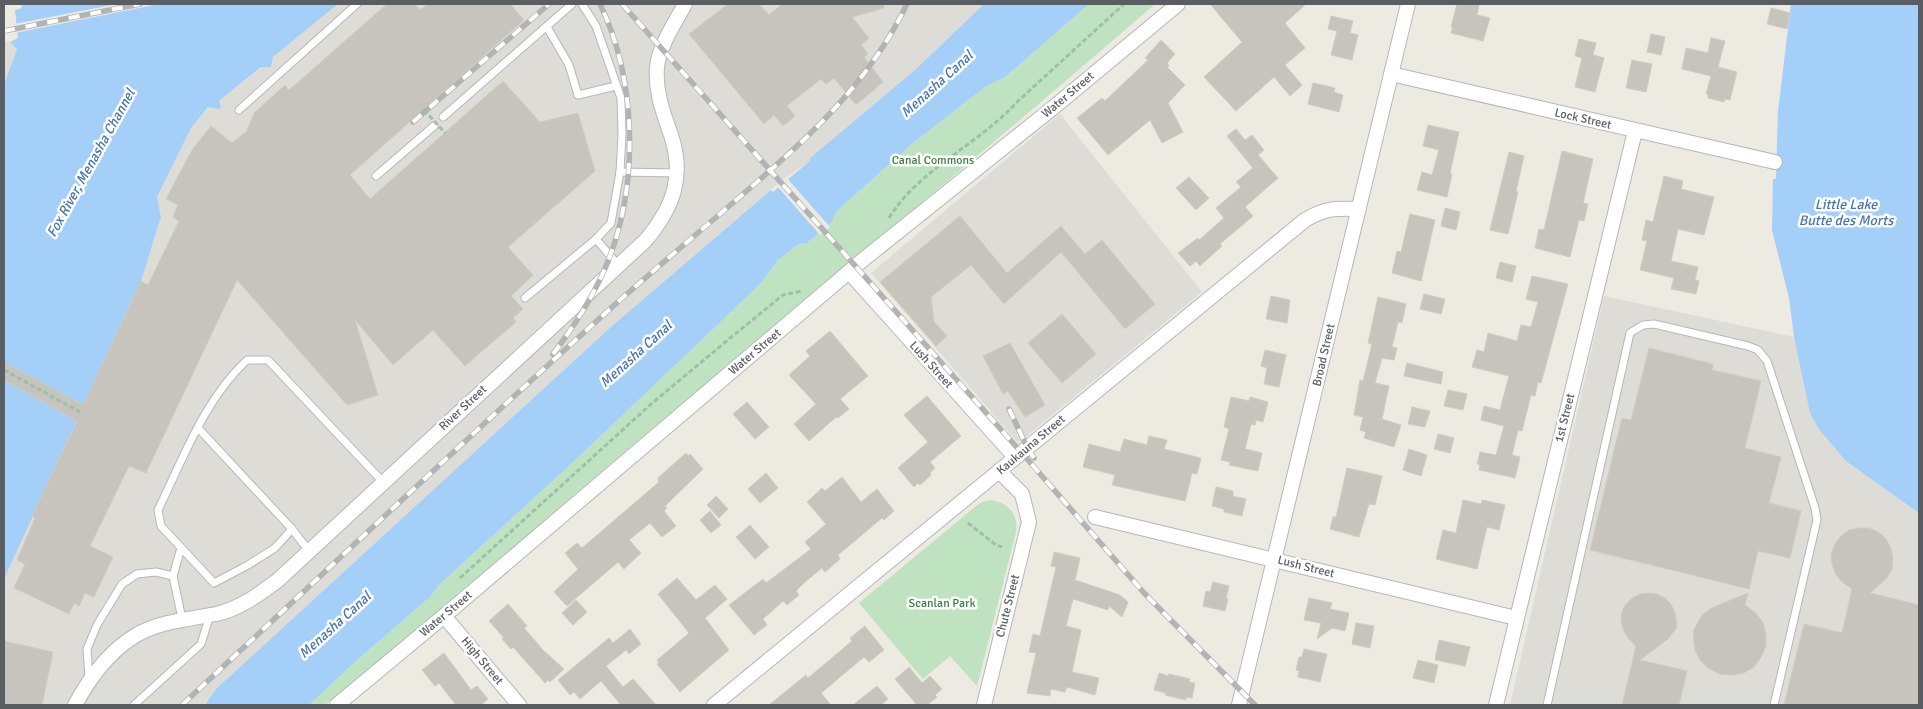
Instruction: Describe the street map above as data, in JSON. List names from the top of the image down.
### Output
{
  "streets": {
    "street": [
      "Water Street",
      "Lock Street",
      "Broad Street",
      "Lush Street",
      "River Street",
      "1st Street",
      "Kaukauna Street",
      "Chute Street",
      "High Street"
    ]
  },
  "crossings": [
    ["Water Street", "Lush Street"],
    ["Water Street", "High Street"],
    ["Lock Street", "Broad Street"],
    ["Lock Street", "1st Street"],
    ["Broad Street", "Lush Street"],
    ["Broad Street", "Kaukauna Street"],
    ["Lush Street", "1st Street"],
    ["Lush Street", "Kaukauna Street"],
    ["Kaukauna Street", "Chute Street"]
  ],
  "water": ["Menasha Canal", "Fox River, Menasha Channel", "Little Lake Butte des Morts"],
  "parks": ["Canal Commons", "Scanlan Park"]
}
